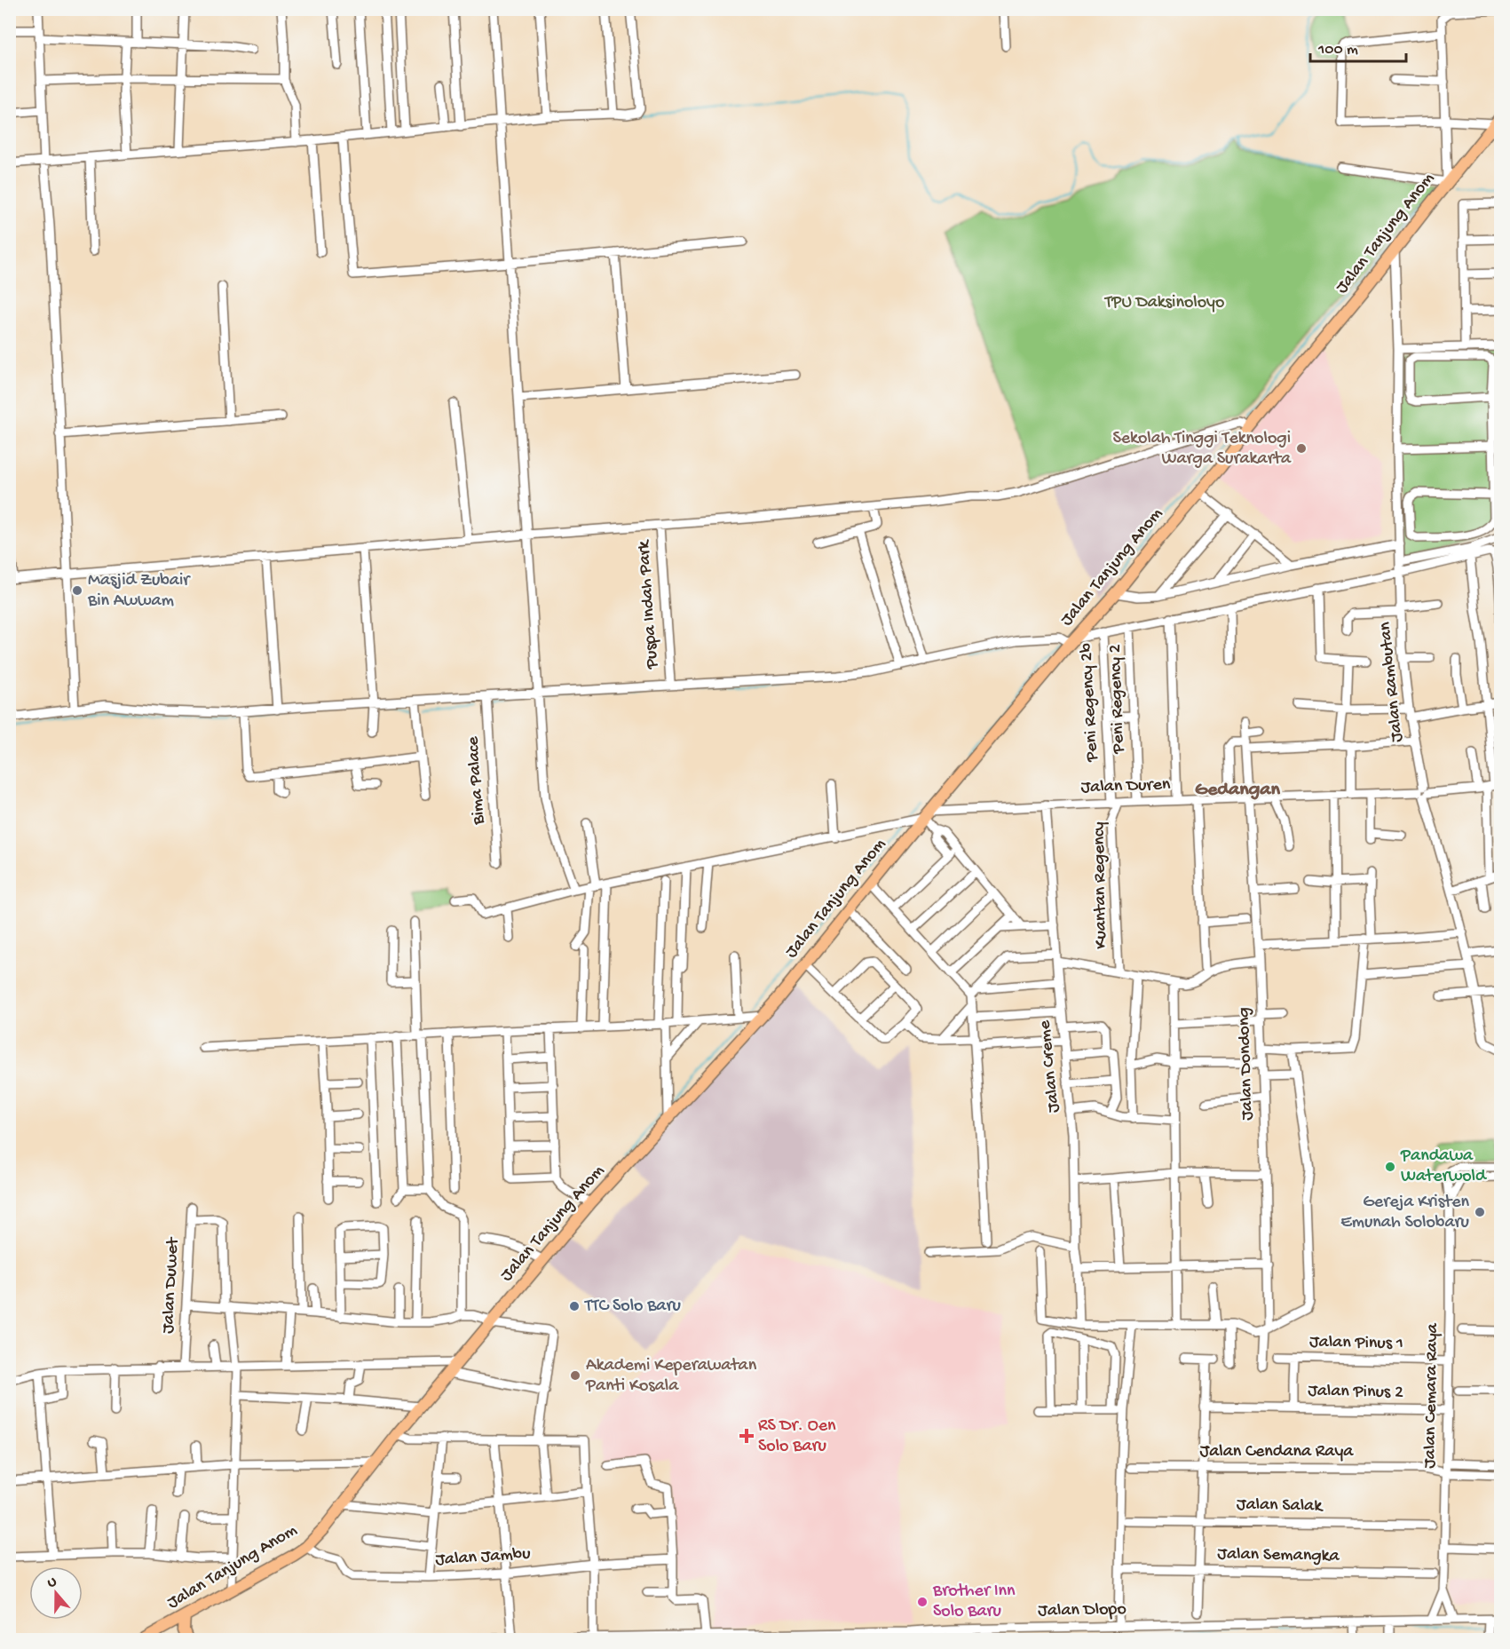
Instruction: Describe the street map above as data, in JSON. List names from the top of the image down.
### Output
{
  "streets": {
    "main road": ["Jalan Tanjung Anom"],
    "street": [
      "Puspa Indah Park",
      "Jalan Rambutan",
      "Peni Regency 2",
      "Peni Regency 2b",
      "Bima Palace",
      "Jalan Duren",
      "Kuantan Regency",
      "Jalan Dondong",
      "Jalan Creme",
      "Jalan Duwet",
      "Jalan Pinus 1",
      "Jalan Pinus 2",
      "Jalan Cemara Raya",
      "Jalan Cendana Raya",
      "Jalan Salak",
      "Jalan Semangka",
      "Jalan Jambu",
      "Jalan Dlopo"
    ]
  },
  "crossings": [
    ["Jalan Tanjung Anom", "Jalan Rambutan"],
    ["Jalan Tanjung Anom", "Jalan Duren"],
    ["Jalan Tanjung Anom", "Jalan Jambu"],
    ["Jalan Rambutan", "Jalan Duren"],
    ["Peni Regency 2", "Jalan Duren"],
    ["Peni Regency 2b", "Jalan Duren"],
    ["Peni Regency 2b", "Kuantan Regency"],
    ["Jalan Duren", "Kuantan Regency"],
    ["Jalan Duren", "Jalan Dondong"],
    ["Jalan Duren", "Jalan Creme"],
    ["Jalan Pinus 1", "Jalan Pinus 2"],
    ["Jalan Pinus 1", "Jalan Cemara Raya"],
    ["Jalan Pinus 2", "Jalan Cemara Raya"],
    ["Jalan Cemara Raya", "Jalan Cendana Raya"]
  ],
  "districts": ["Gedangan"],
  "parks": ["TPU Daksinoloyo"],
  "places": {
    "other": [
      "Sekolah Tinggi Teknologi Warga Surakarta",
      "Masjid Zubair Bin Awwam",
      "Pandawa Waterwold",
      "Gereja Kristen Emunah Solobaru",
      "TTC Solo Baru",
      "Akademi Keperawatan Panti Kosala",
      "Brother Inn Solo Baru"
    ],
    "health": ["RS Dr. Oen Solo Baru"]
  },
  "scale_bar": "100 m",
  "north": "top"
}
